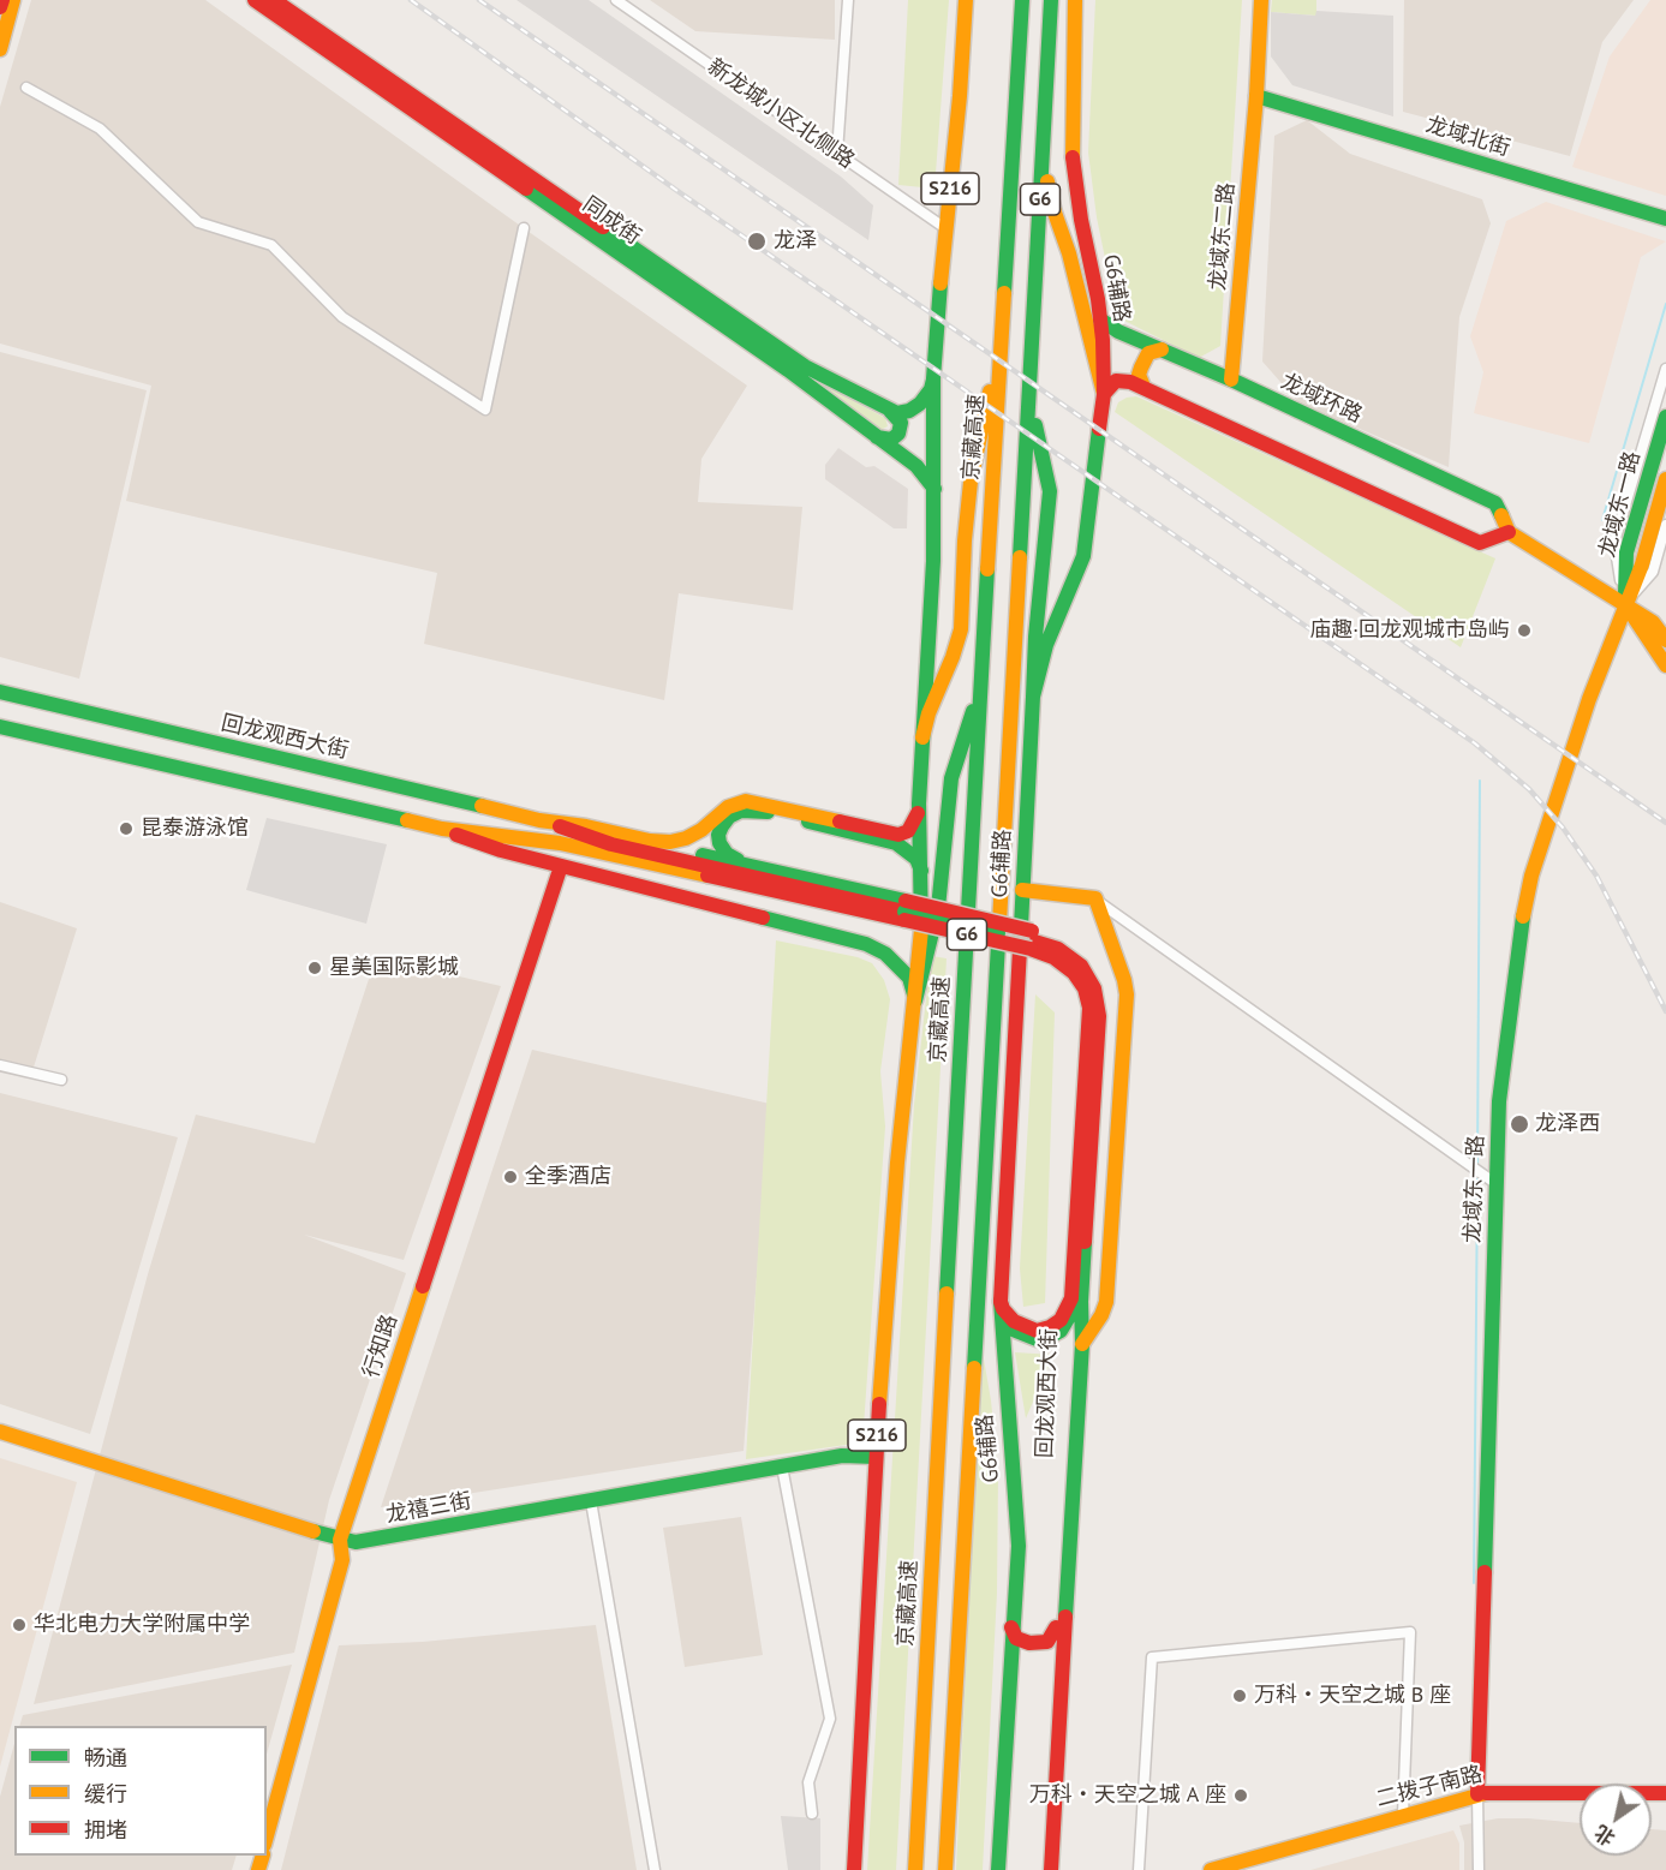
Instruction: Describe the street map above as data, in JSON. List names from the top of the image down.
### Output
{
  "streets": {
    "main road": [
      "龙域北街",
      "S216",
      "G6",
      "同成街",
      "龙域东二路",
      "G6辅路",
      "龙域环路",
      "京藏高速",
      "龙域东一路",
      "回龙观西大街",
      "行知路",
      "龙禧三街",
      "二拨子南路"
    ],
    "street": ["新龙城小区北侧路"]
  },
  "crossings": [
    ["新龙城小区北侧路", "S216"],
    ["龙域北街", "龙域东二路"],
    ["S216", "同成街"],
    ["S216", "龙禧三街"],
    ["龙域东二路", "龙域环路"],
    ["G6辅路", "龙域环路"],
    ["龙域环路", "龙域东一路"],
    ["龙域东一路", "二拨子南路"],
    ["行知路", "龙禧三街"]
  ],
  "places": [
    "龙泽",
    "庙趣·回龙观城市岛屿",
    "昆泰游泳馆",
    "星美国际影城",
    "龙泽西",
    "全季酒店",
    "华北电力大学附属中学",
    "万科・天空之城 B 座",
    "万科・天空之城 A 座"
  ],
  "legend": ["畅通", "缓行", "拥堵"],
  "north": "bottom left"
}
